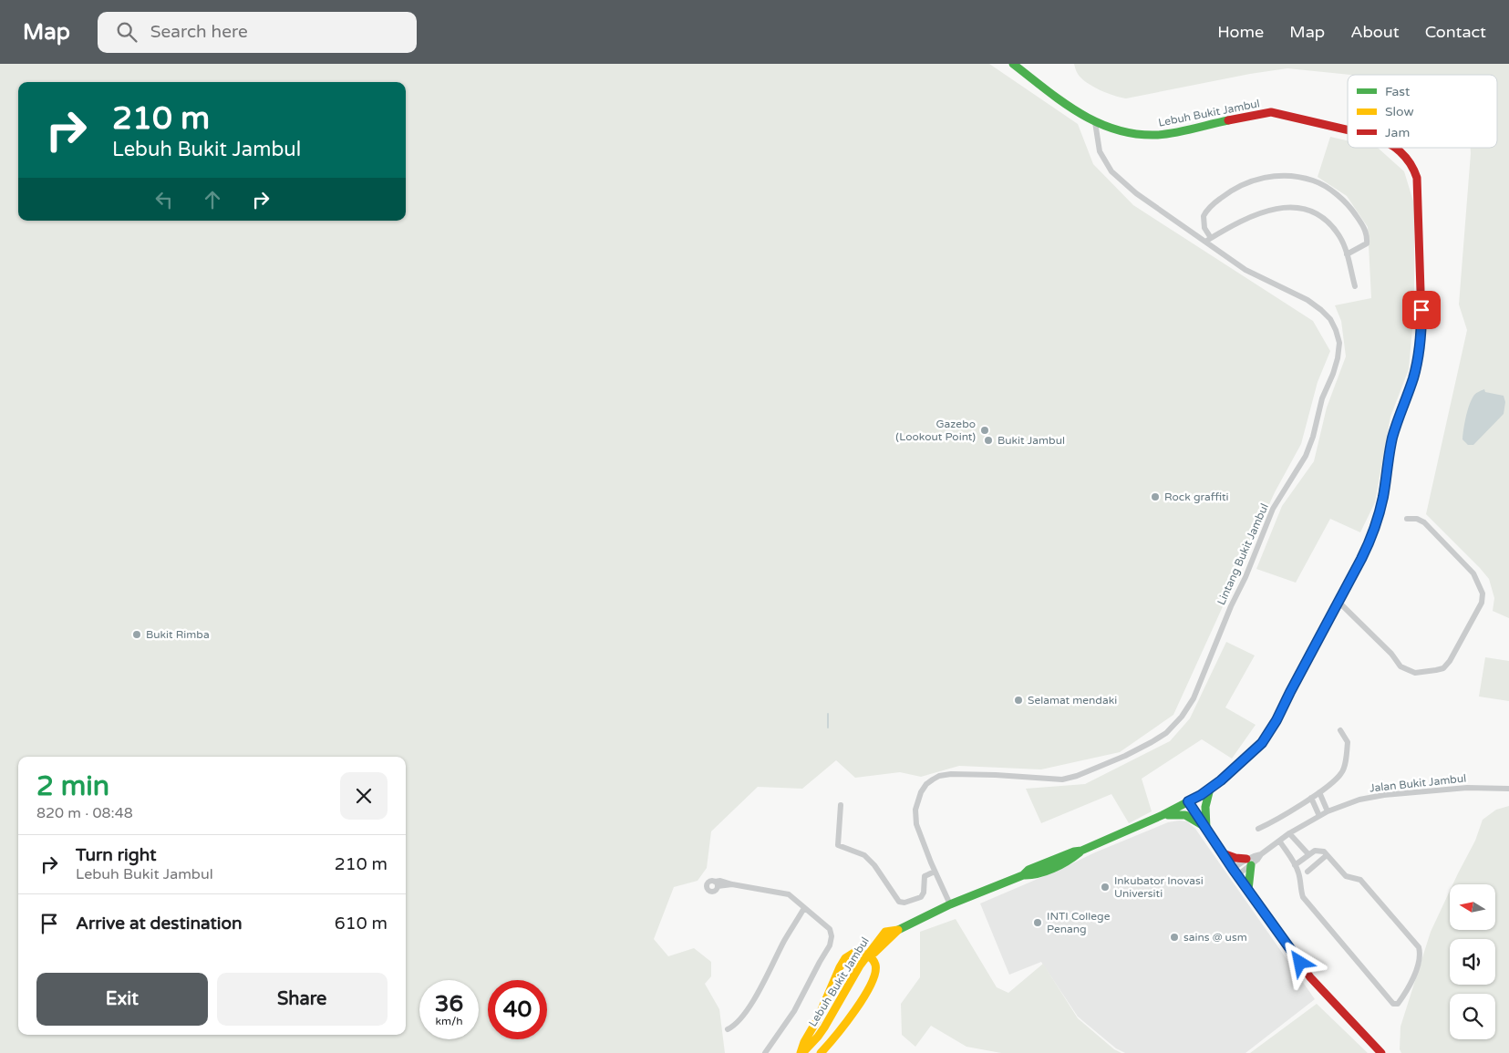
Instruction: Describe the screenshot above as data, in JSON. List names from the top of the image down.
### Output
{
  "streets": {
    "main road": ["Lebuh Bukit Jambul"],
    "street": ["Lintang Bukit Jambul", "Jalan Bukit Jambul"]
  },
  "crossings": [
    ["Lebuh Bukit Jambul", "Lintang Bukit Jambul"]
  ],
  "places": [
    "Gazebo (Lookout Point)",
    "Bukit Jambul",
    "Rock graffiti",
    "Bukit Rimba",
    "Selamat mendaki",
    "Inkubator Inovasi Universiti",
    "INTI College Penang",
    "sains @ usm"
  ],
  "legend": ["Fast", "Slow", "Jam"],
  "north": "left",
  "page": {
    "header": "Map",
    "search": "Search here",
    "nav": [
      "Home",
      "Map",
      "About",
      "Contact"
    ],
    "turn": ["210 m", "Lebuh Bukit Jambul"],
    "heading": ["2 min", "820 m · 08:48"],
    "list": [
      {
        "name": "Turn right",
        "note": "Lebuh Bukit Jambul",
        "value": "210 m"
      },
      {
        "name": "Arrive at destination",
        "value": "610 m"
      }
    ],
    "buttons": ["Exit", "Share"],
    "speed": "36 km/h",
    "limit": "40"
  }
}
